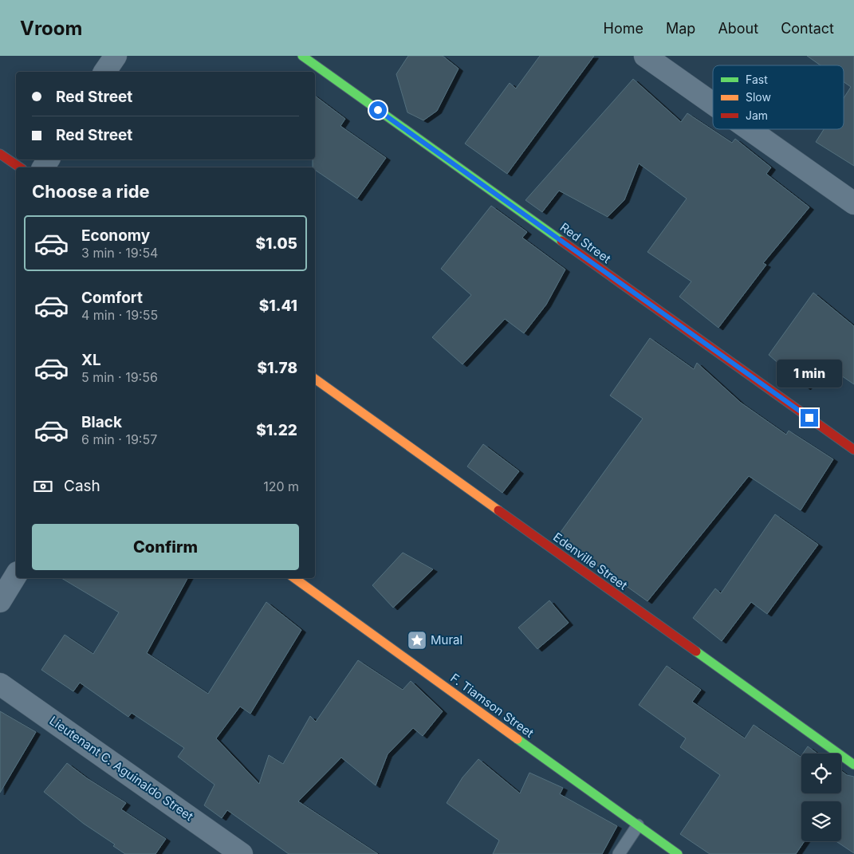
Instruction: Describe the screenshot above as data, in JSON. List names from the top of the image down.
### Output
{
  "streets": {
    "street": [
      "Red Street",
      "Edenville Street",
      "F. Tiamson Street",
      "Lieutenant C. Aguinaldo Street"
    ]
  },
  "places": {
    "place": ["Mural"]
  },
  "legend": ["Fast", "Slow", "Jam"],
  "page": {
    "header": "Vroom",
    "nav": [
      "Home",
      "Map",
      "About",
      "Contact"
    ],
    "banner": ["Red Street", "Red Street"],
    "heading": "Choose a ride",
    "list": [
      {
        "name": "Economy",
        "note": "3 min · 19:54",
        "value": "$1.05"
      },
      {
        "name": "Comfort",
        "note": "4 min · 19:55",
        "value": "$1.41"
      },
      {
        "name": "XL",
        "note": "5 min · 19:56",
        "value": "$1.78"
      },
      {
        "name": "Black",
        "note": "6 min · 19:57",
        "value": "$1.22"
      }
    ],
    "bubble": "1 min",
    "pay": ["Cash", "120 m"],
    "buttons": "Confirm"
  }
}
